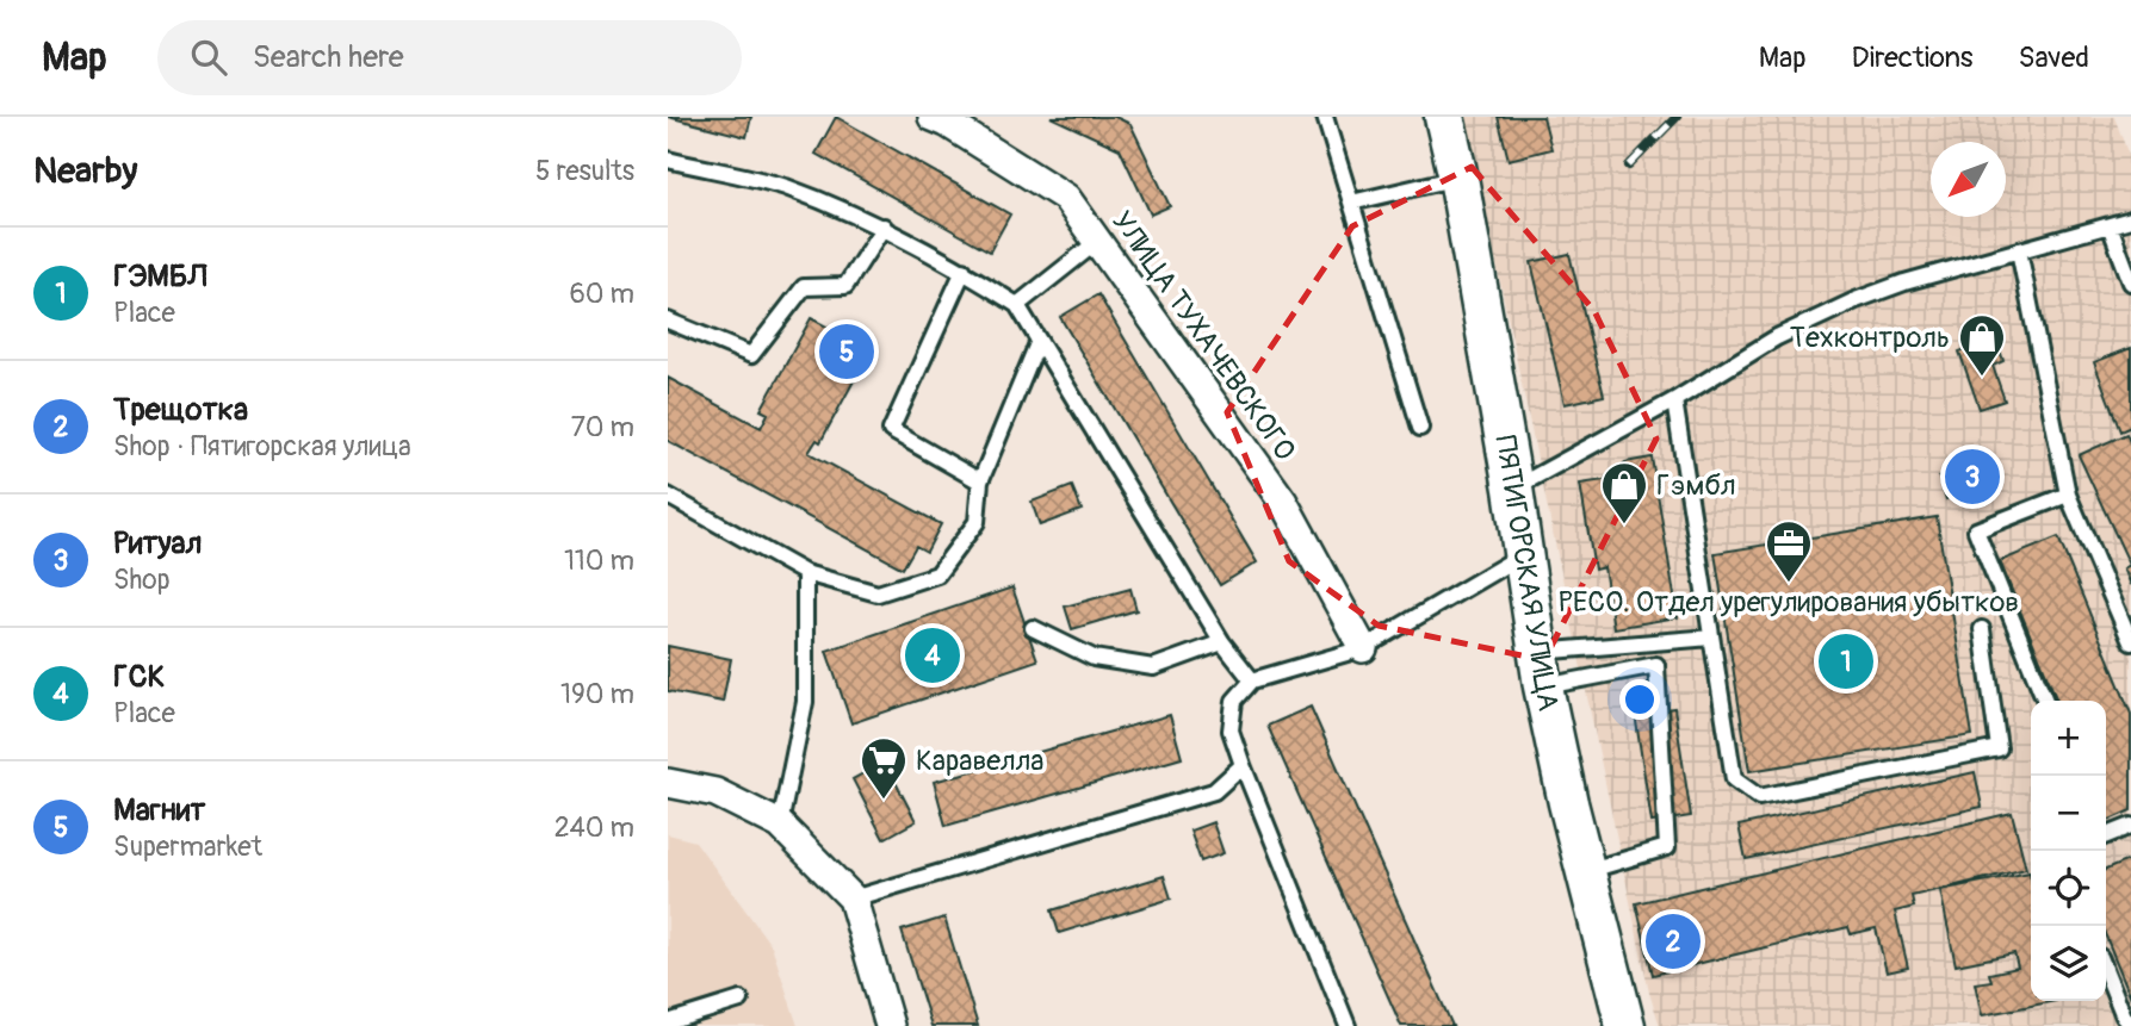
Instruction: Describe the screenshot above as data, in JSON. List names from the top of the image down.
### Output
{
  "streets": {
    "main road": ["ПЯТИГОРСКАЯ УЛИЦА"],
    "street": ["УЛИЦА ТУХАЧЕВСКОГО"]
  },
  "places": {
    "shop": ["Техконтроль", "Гэмбл"],
    "office": ["РЕСО. Отдел урегулирования убытков"],
    "supermarket": ["Каравелла"]
  },
  "north": "bottom left",
  "page": {
    "header": "Map",
    "search": "Search here",
    "nav": ["Map", "Directions", "Saved"],
    "heading": ["Nearby", "5 results"],
    "list": [
      {
        "mark": "1",
        "name": "ГЭМБЛ",
        "note": "Place",
        "value": "60 m"
      },
      {
        "mark": "2",
        "name": "Трещотка",
        "note": "Shop · Пятигорская улица",
        "value": "70 m"
      },
      {
        "mark": "3",
        "name": "Ритуал",
        "note": "Shop",
        "value": "110 m"
      },
      {
        "mark": "4",
        "name": "ГСК",
        "note": "Place",
        "value": "190 m"
      },
      {
        "mark": "5",
        "name": "Магнит",
        "note": "Supermarket",
        "value": "240 m"
      }
    ],
    "pins": [
      "5",
      "3",
      "4",
      "1",
      "2"
    ],
    "map_buttons": ["+", "−"]
  }
}
